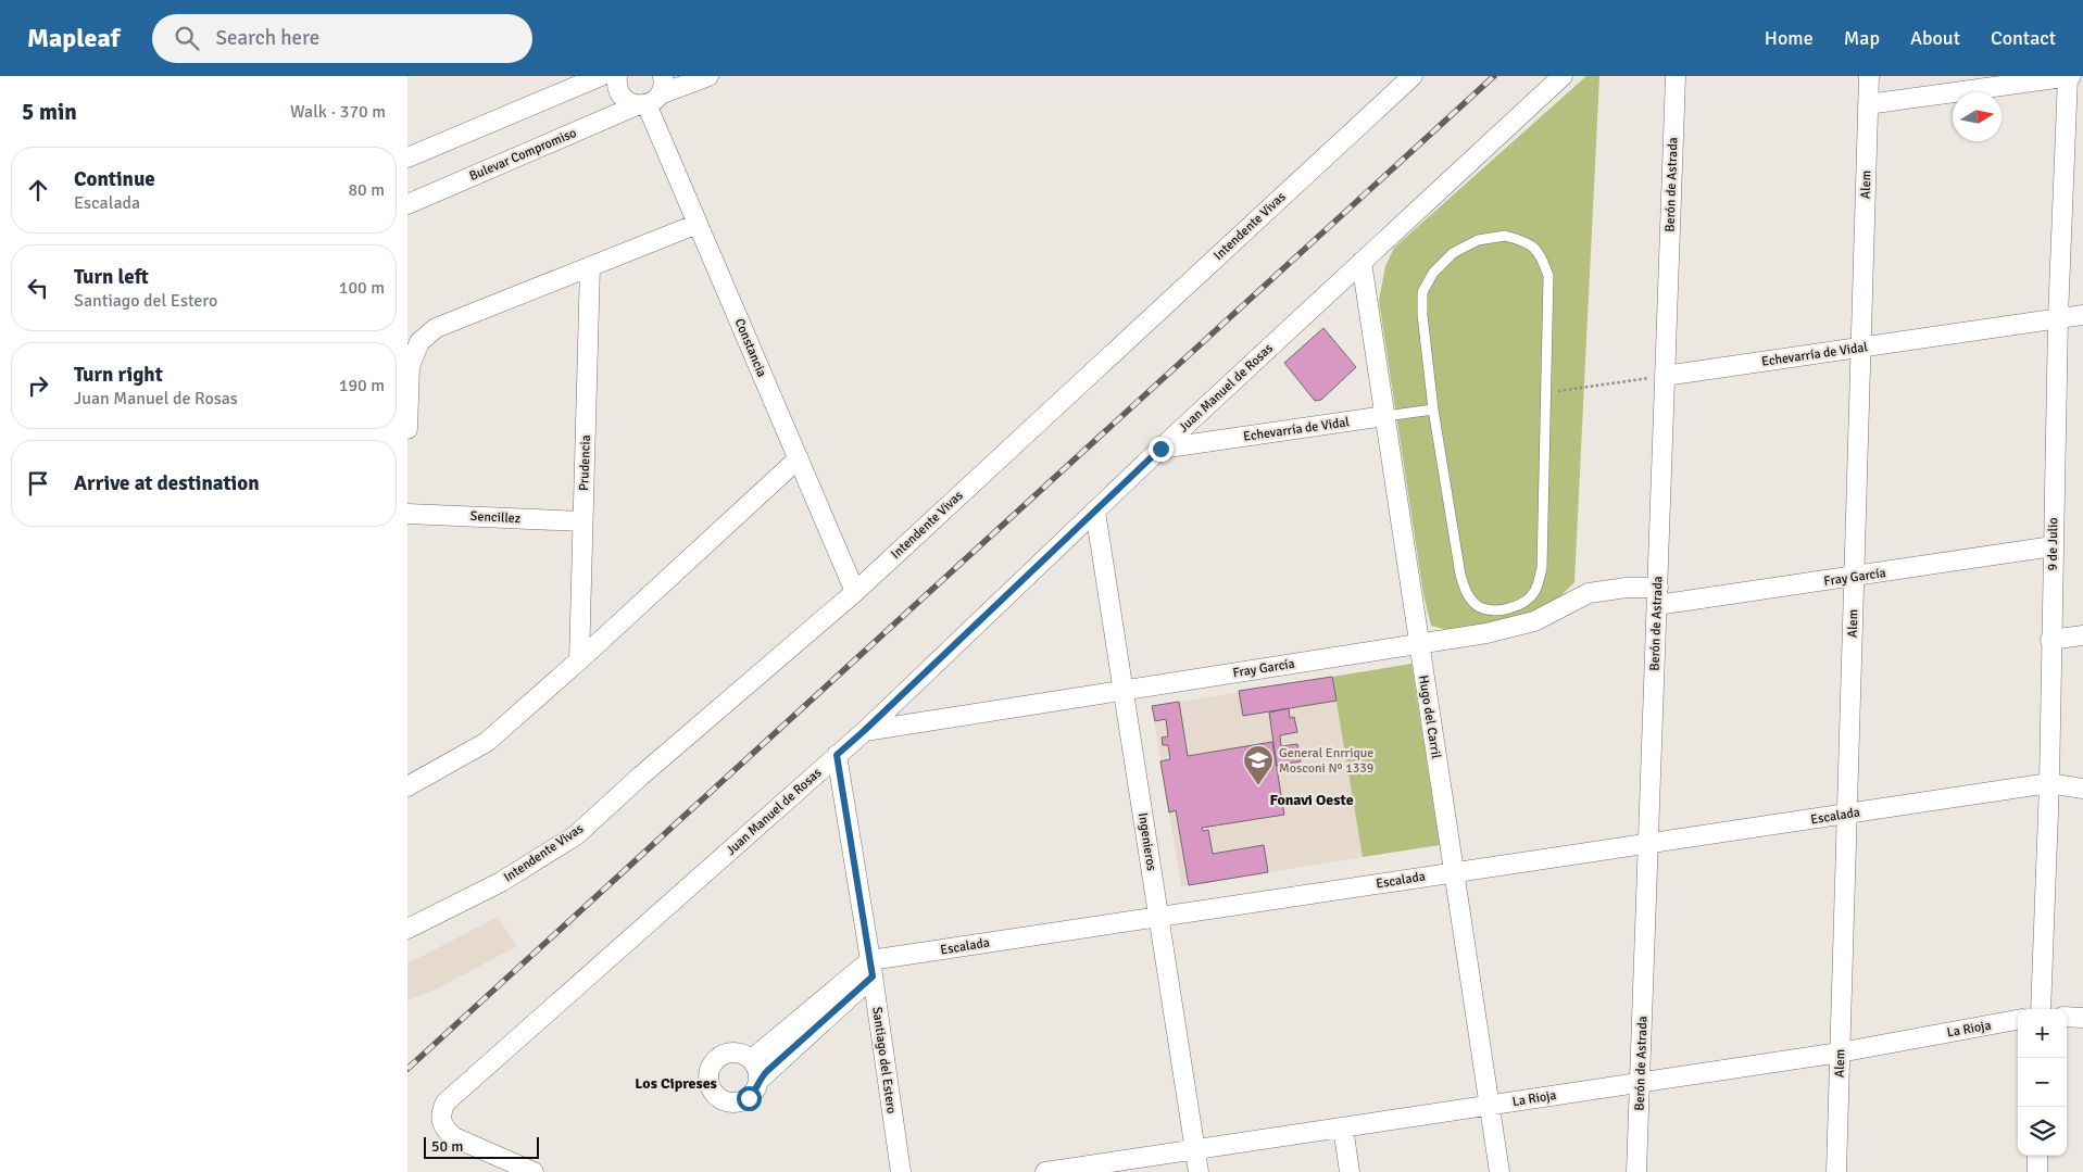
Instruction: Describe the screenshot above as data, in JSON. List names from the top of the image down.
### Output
{
  "streets": {
    "street": [
      "Bulevar Compromiso",
      "Berón de Astrada",
      "Alem",
      "Intendente Vivas",
      "Constancia",
      "Echevarría de Vidal",
      "Juan Manuel de Rosas",
      "Prudencia",
      "Sencillez",
      "9 de Julio",
      "Fray García",
      "Hugo del Carril",
      "Escalada",
      "Ingenieros",
      "La Rioja",
      "Santiago del Estero"
    ]
  },
  "crossings": [
    ["Bulevar Compromiso", "Constancia"],
    ["Berón de Astrada", "Echevarría de Vidal"],
    ["Berón de Astrada", "Fray García"],
    ["Berón de Astrada", "Escalada"],
    ["Berón de Astrada", "La Rioja"],
    ["Alem", "Echevarría de Vidal"],
    ["Alem", "Fray García"],
    ["Alem", "Escalada"],
    ["Alem", "La Rioja"],
    ["Intendente Vivas", "Constancia"],
    ["Echevarría de Vidal", "Juan Manuel de Rosas"],
    ["Echevarría de Vidal", "9 de Julio"],
    ["Echevarría de Vidal", "Hugo del Carril"],
    ["Juan Manuel de Rosas", "Fray García"],
    ["Juan Manuel de Rosas", "Hugo del Carril"],
    ["Juan Manuel de Rosas", "Ingenieros"],
    ["Juan Manuel de Rosas", "Santiago del Estero"],
    ["Prudencia", "Sencillez"],
    ["9 de Julio", "Fray García"],
    ["9 de Julio", "Escalada"],
    ["Fray García", "Hugo del Carril"],
    ["Fray García", "Ingenieros"],
    ["Hugo del Carril", "Escalada"],
    ["Hugo del Carril", "La Rioja"],
    ["Escalada", "Ingenieros"],
    ["Escalada", "Santiago del Estero"],
    ["Ingenieros", "La Rioja"]
  ],
  "districts": ["Fonavi Oeste", "Los Cipreses"],
  "places": {
    "school or university": ["General Enrrique Mosconi Nº 1339"]
  },
  "scale_bar": "50 m",
  "north": "right",
  "page": {
    "header": "Mapleaf",
    "search": "Search here",
    "nav": [
      "Home",
      "Map",
      "About",
      "Contact"
    ],
    "heading": ["5 min", "Walk · 370 m"],
    "list": [
      ["Continue", "Escalada", "80 m"],
      ["Turn left", "Santiago del Estero", "100 m"],
      ["Turn right", "Juan Manuel de Rosas", "190 m"],
      "Arrive at destination"
    ],
    "map_buttons": ["+", "−"],
    "scale": "50 m"
  }
}
